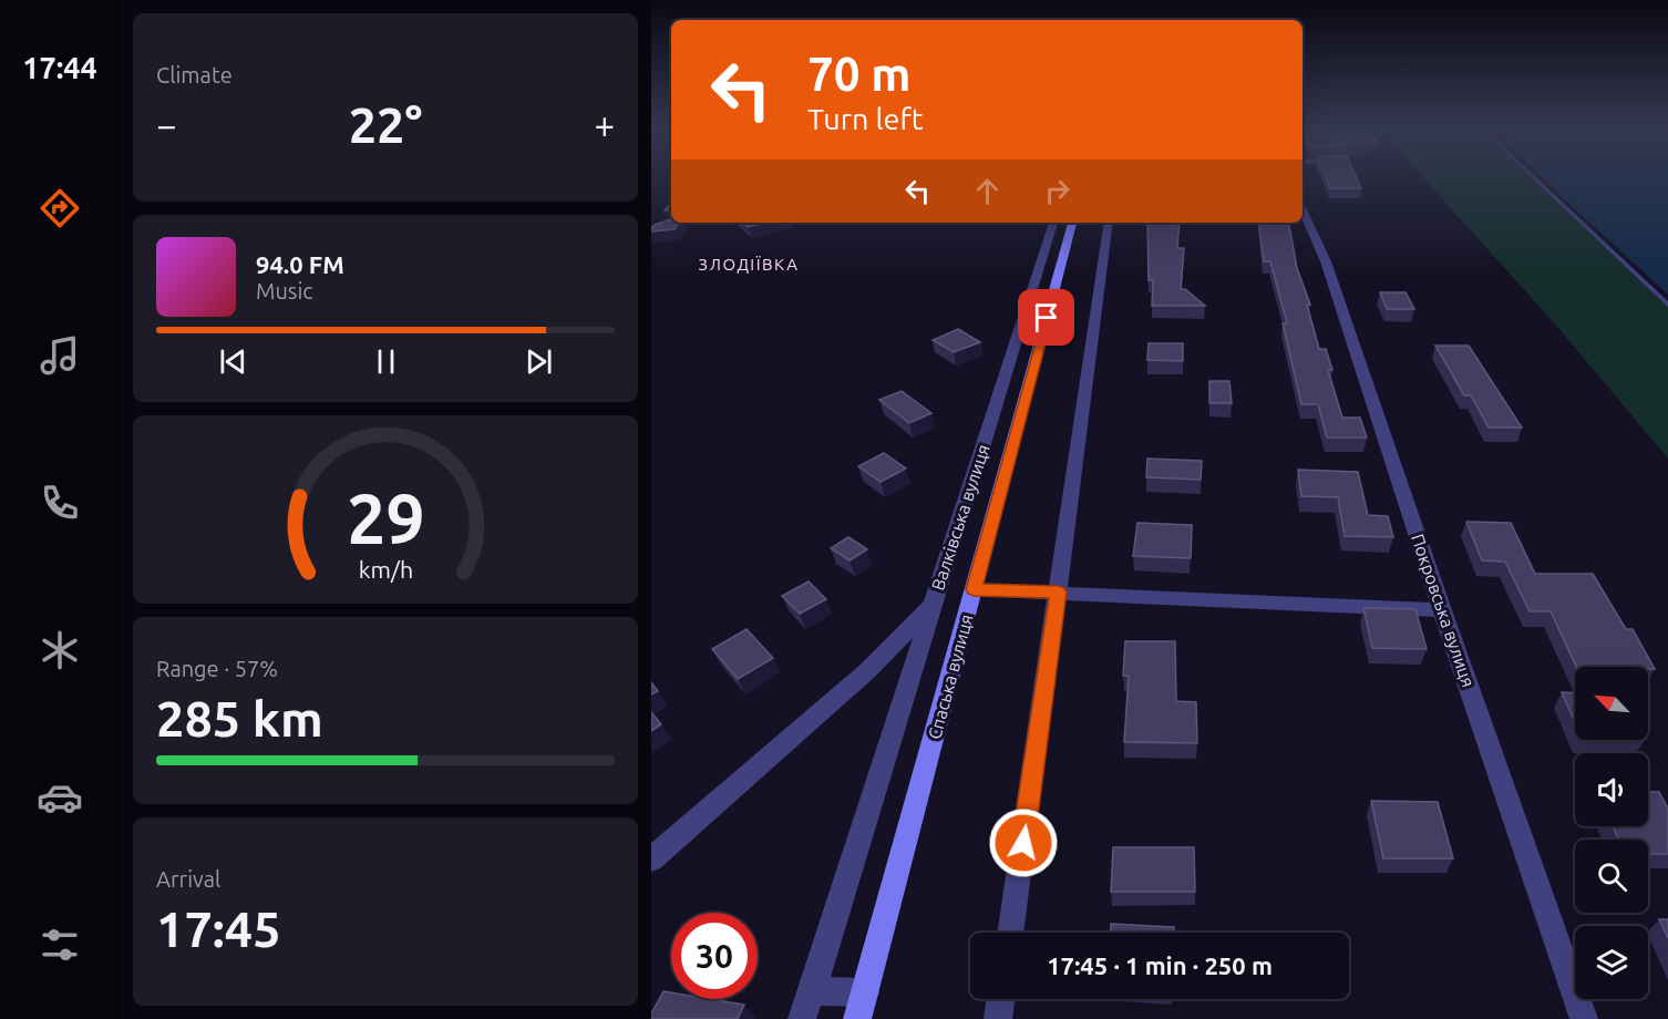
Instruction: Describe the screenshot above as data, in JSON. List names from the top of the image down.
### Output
{
  "streets": {
    "street": ["Валківська вулиця", "Покровська вулиця", "Спаська вулиця"]
  },
  "districts": ["ЗЛОДІЇВКА"],
  "north": "top left",
  "page": {
    "tabs": "17:44",
    "tile": [
      "Climate",
      ["Range · 57%", "285 km"],
      ["Arrival", "17:45"]
    ],
    "turn": ["70 m", "Turn left"],
    "heat": ["−", "22°", "+"],
    "song": ["94.0 FM", "Music"],
    "limit": "30",
    "trip": "17:45 · 1 min · 250 m",
    "gauge": ["29", "km/h"]
  }
}
